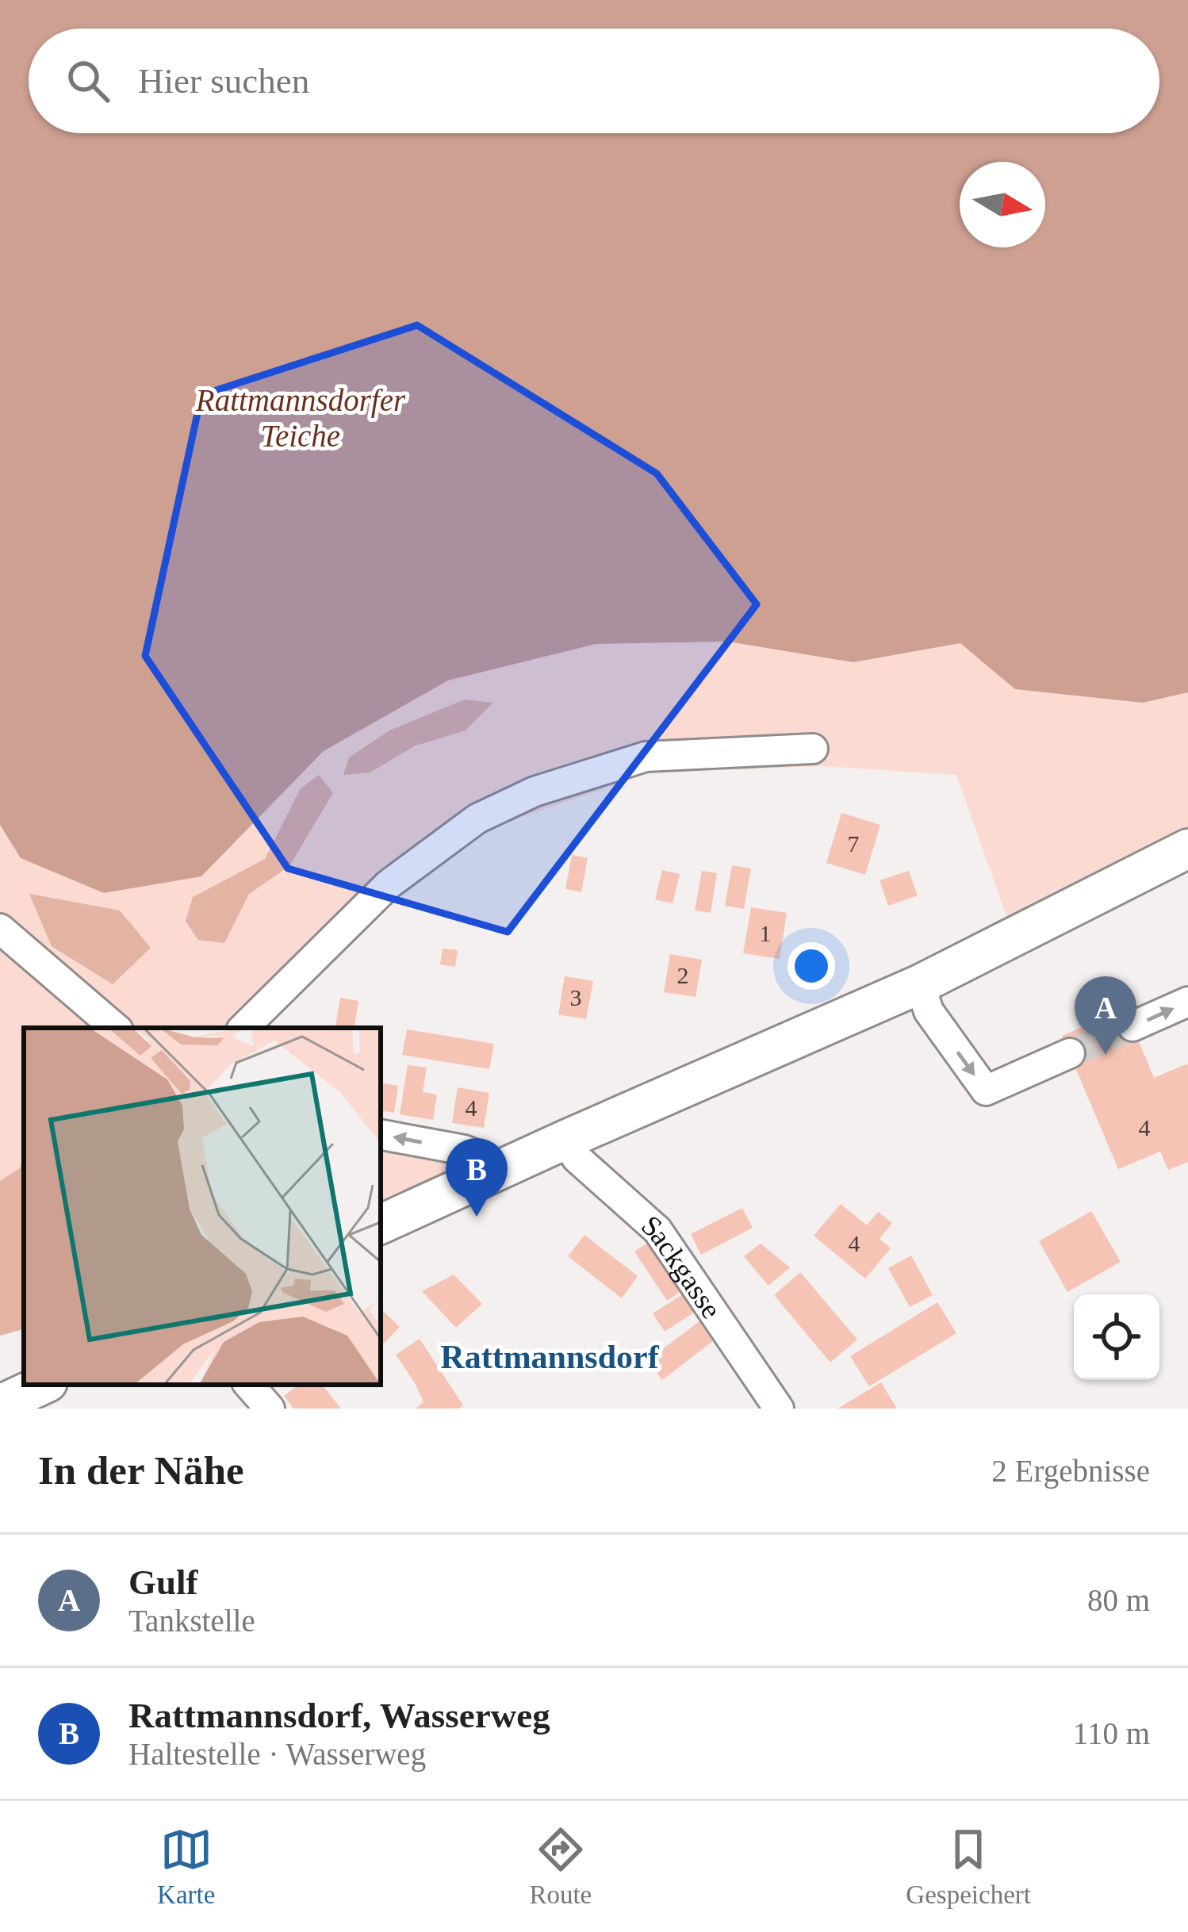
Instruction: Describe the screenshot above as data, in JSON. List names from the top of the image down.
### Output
{
  "streets": {
    "street": ["Sackgasse"]
  },
  "districts": ["Rattmannsdorf"],
  "water": ["Rattmannsdorfer Teiche"],
  "house_numbers": [
    "7",
    "1",
    "2",
    "3",
    "4",
    "4",
    "4"
  ],
  "north": "right",
  "page": {
    "search": "Hier suchen",
    "pins": ["A", "B"],
    "heading": ["In der Nähe", "2 Ergebnisse"],
    "list": [
      {
        "mark": "A",
        "name": "Gulf",
        "note": "Tankstelle",
        "value": "80 m"
      },
      {
        "mark": "B",
        "name": "Rattmannsdorf, Wasserweg",
        "note": "Haltestelle · Wasserweg",
        "value": "110 m"
      }
    ],
    "nav": ["Karte", "Route", "Gespeichert"]
  }
}
